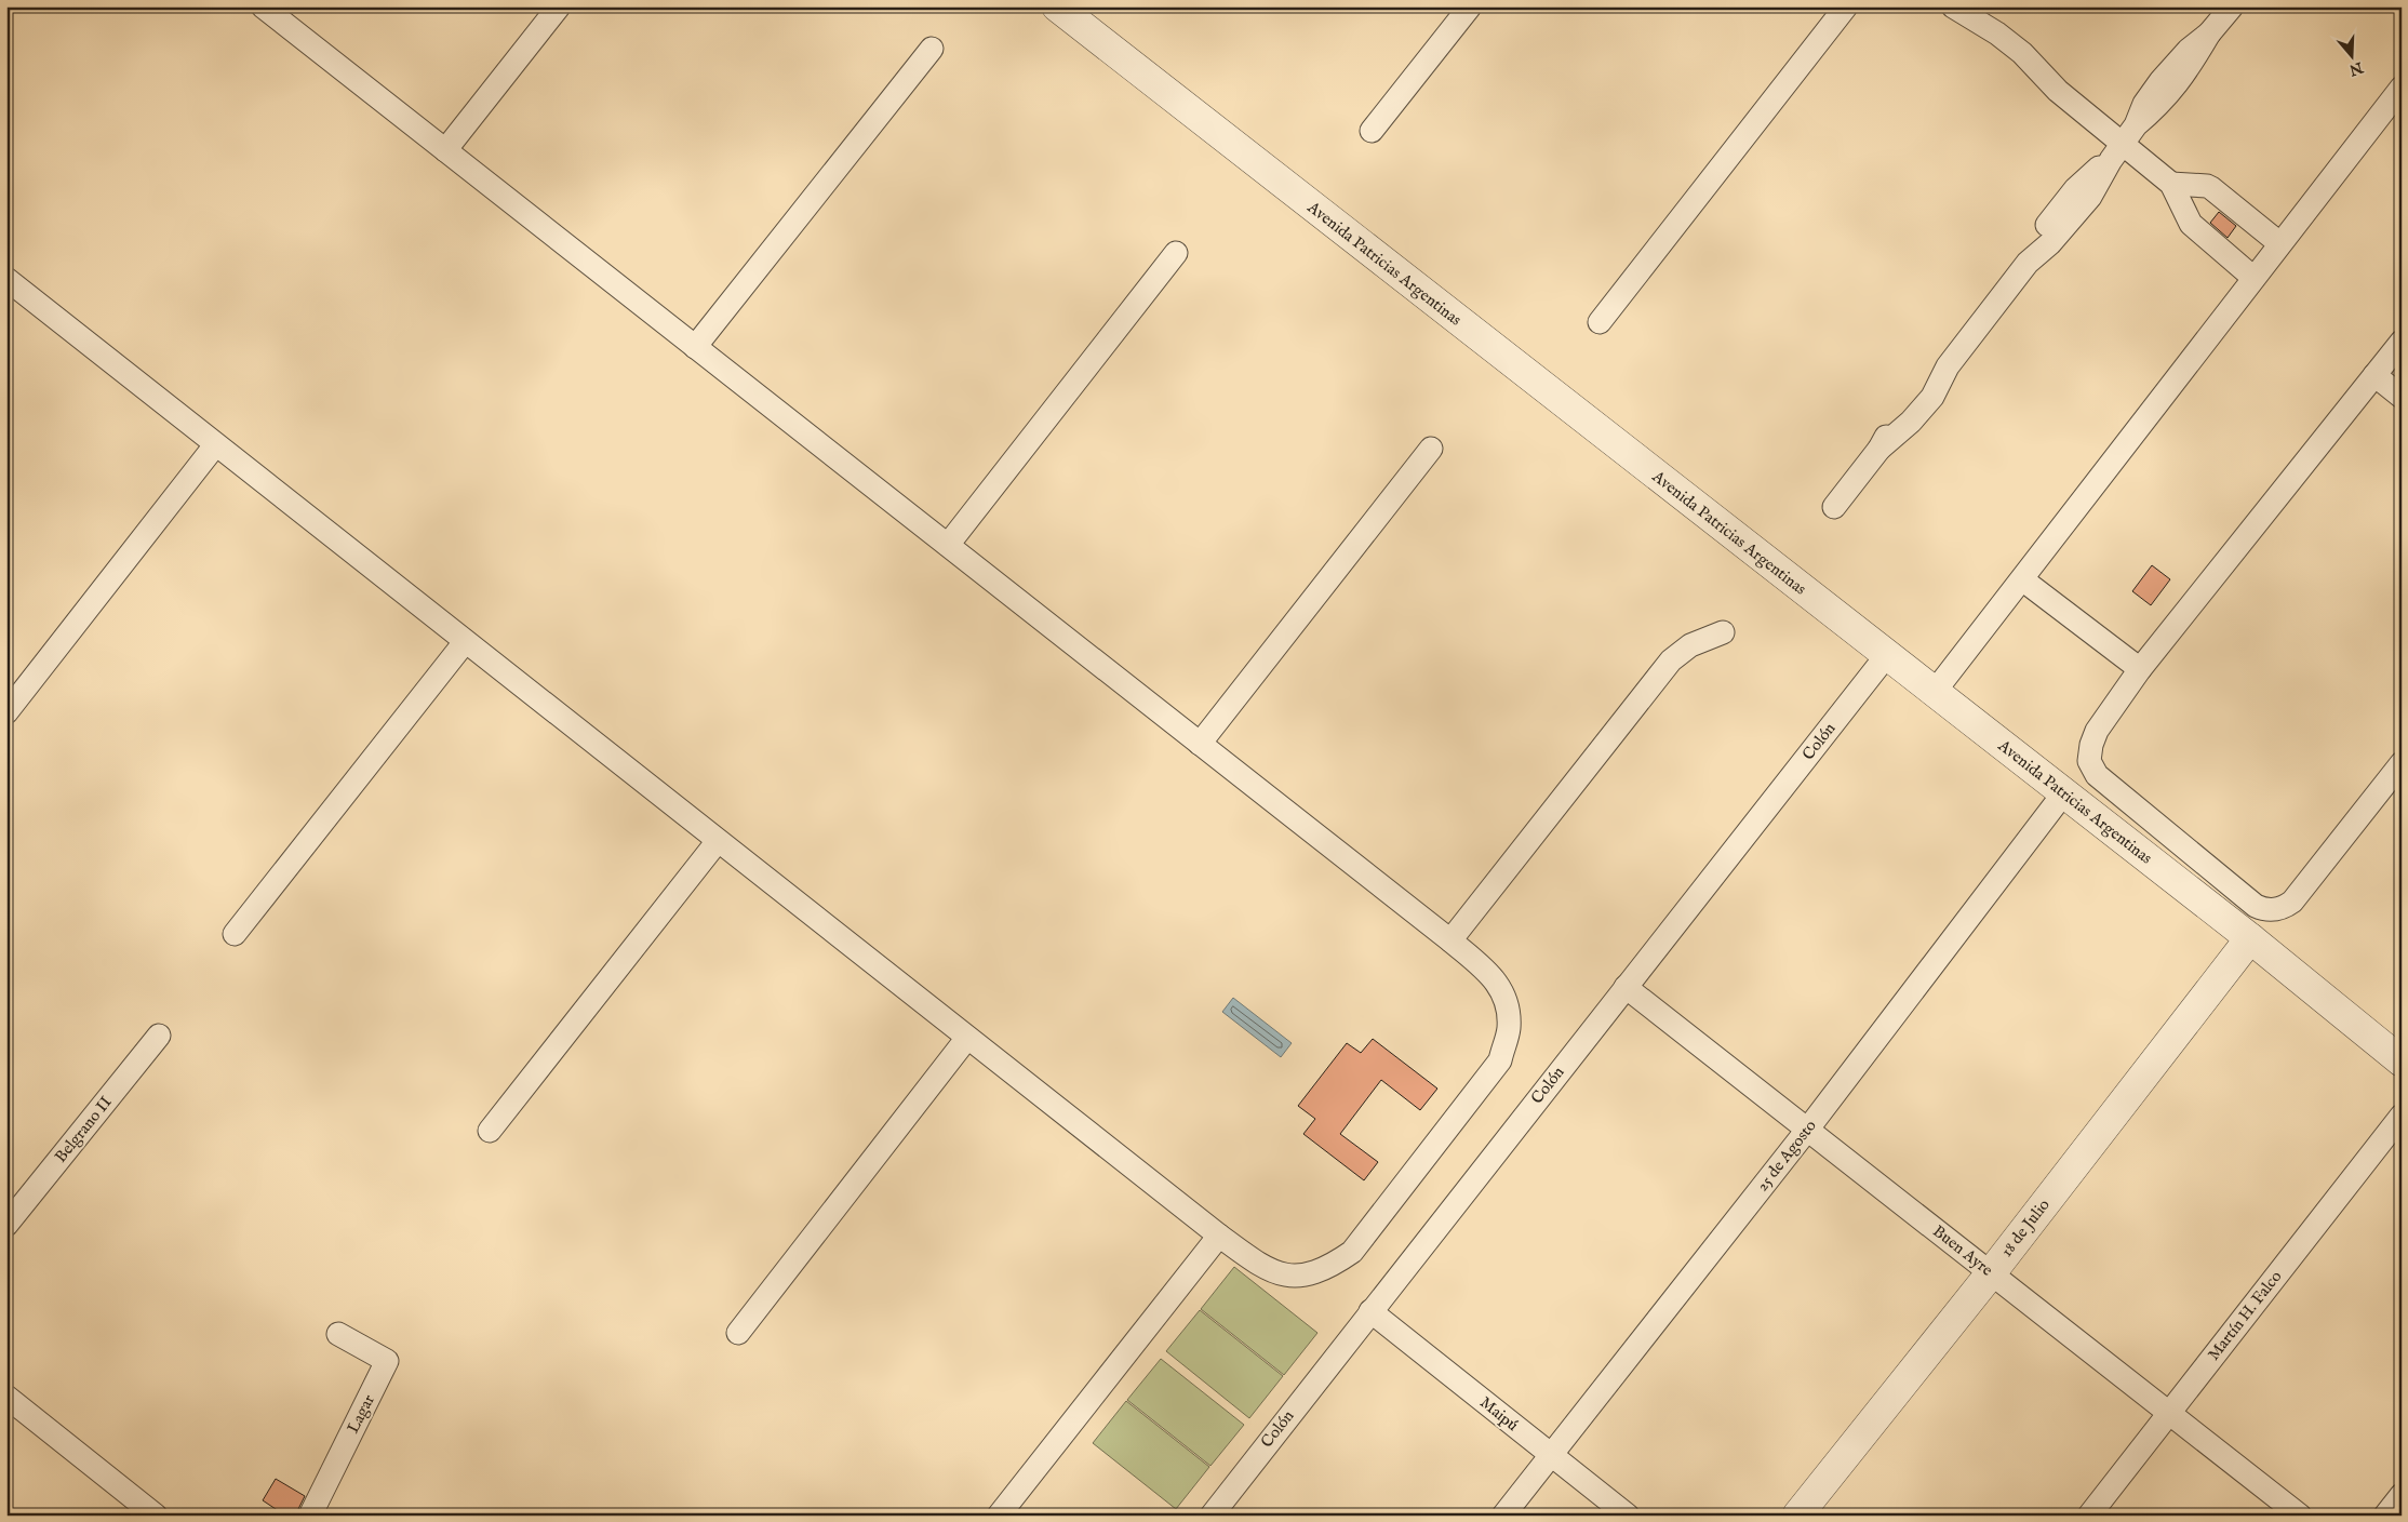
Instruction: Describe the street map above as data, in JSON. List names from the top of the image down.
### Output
{
  "streets": {
    "street": [
      "Avenida Patricias Argentinas",
      "Colón",
      "Belgrano II",
      "25 de Agosto",
      "18 de Julio",
      "Buen Ayre",
      "Martín H. Falco",
      "Lagar",
      "Maipú"
    ]
  },
  "crossings": [
    ["Avenida Patricias Argentinas", "Colón"],
    ["Avenida Patricias Argentinas", "25 de Agosto"],
    ["Avenida Patricias Argentinas", "18 de Julio"],
    ["Colón", "Buen Ayre"],
    ["Colón", "Maipú"],
    ["25 de Agosto", "Buen Ayre"],
    ["25 de Agosto", "Maipú"],
    ["18 de Julio", "Buen Ayre"],
    ["Buen Ayre", "Martín H. Falco"]
  ],
  "north": "bottom"
}
